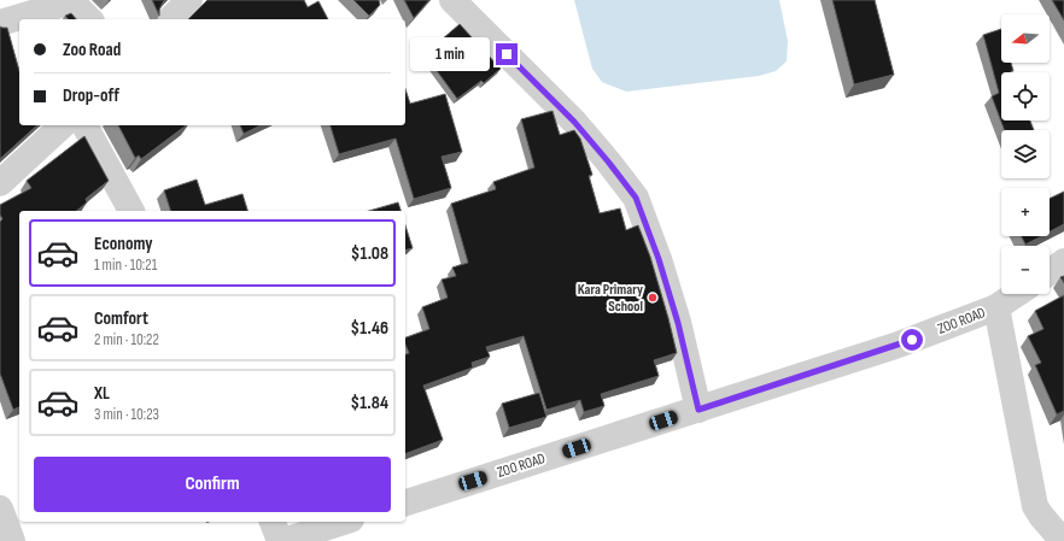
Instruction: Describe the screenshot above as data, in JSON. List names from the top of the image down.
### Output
{
  "streets": {
    "street": ["ZOO ROAD"]
  },
  "places": ["Kara Primary School"],
  "north": "left",
  "page": {
    "map_buttons": ["+", "−"],
    "banner": ["Zoo Road", "Drop-off"],
    "bubble": "1 min",
    "list": [
      {
        "name": "Economy",
        "note": "1 min · 10:21",
        "value": "$1.08"
      },
      {
        "name": "Comfort",
        "note": "2 min · 10:22",
        "value": "$1.46"
      },
      {
        "name": "XL",
        "note": "3 min · 10:23",
        "value": "$1.84"
      }
    ],
    "buttons": "Confirm"
  }
}
